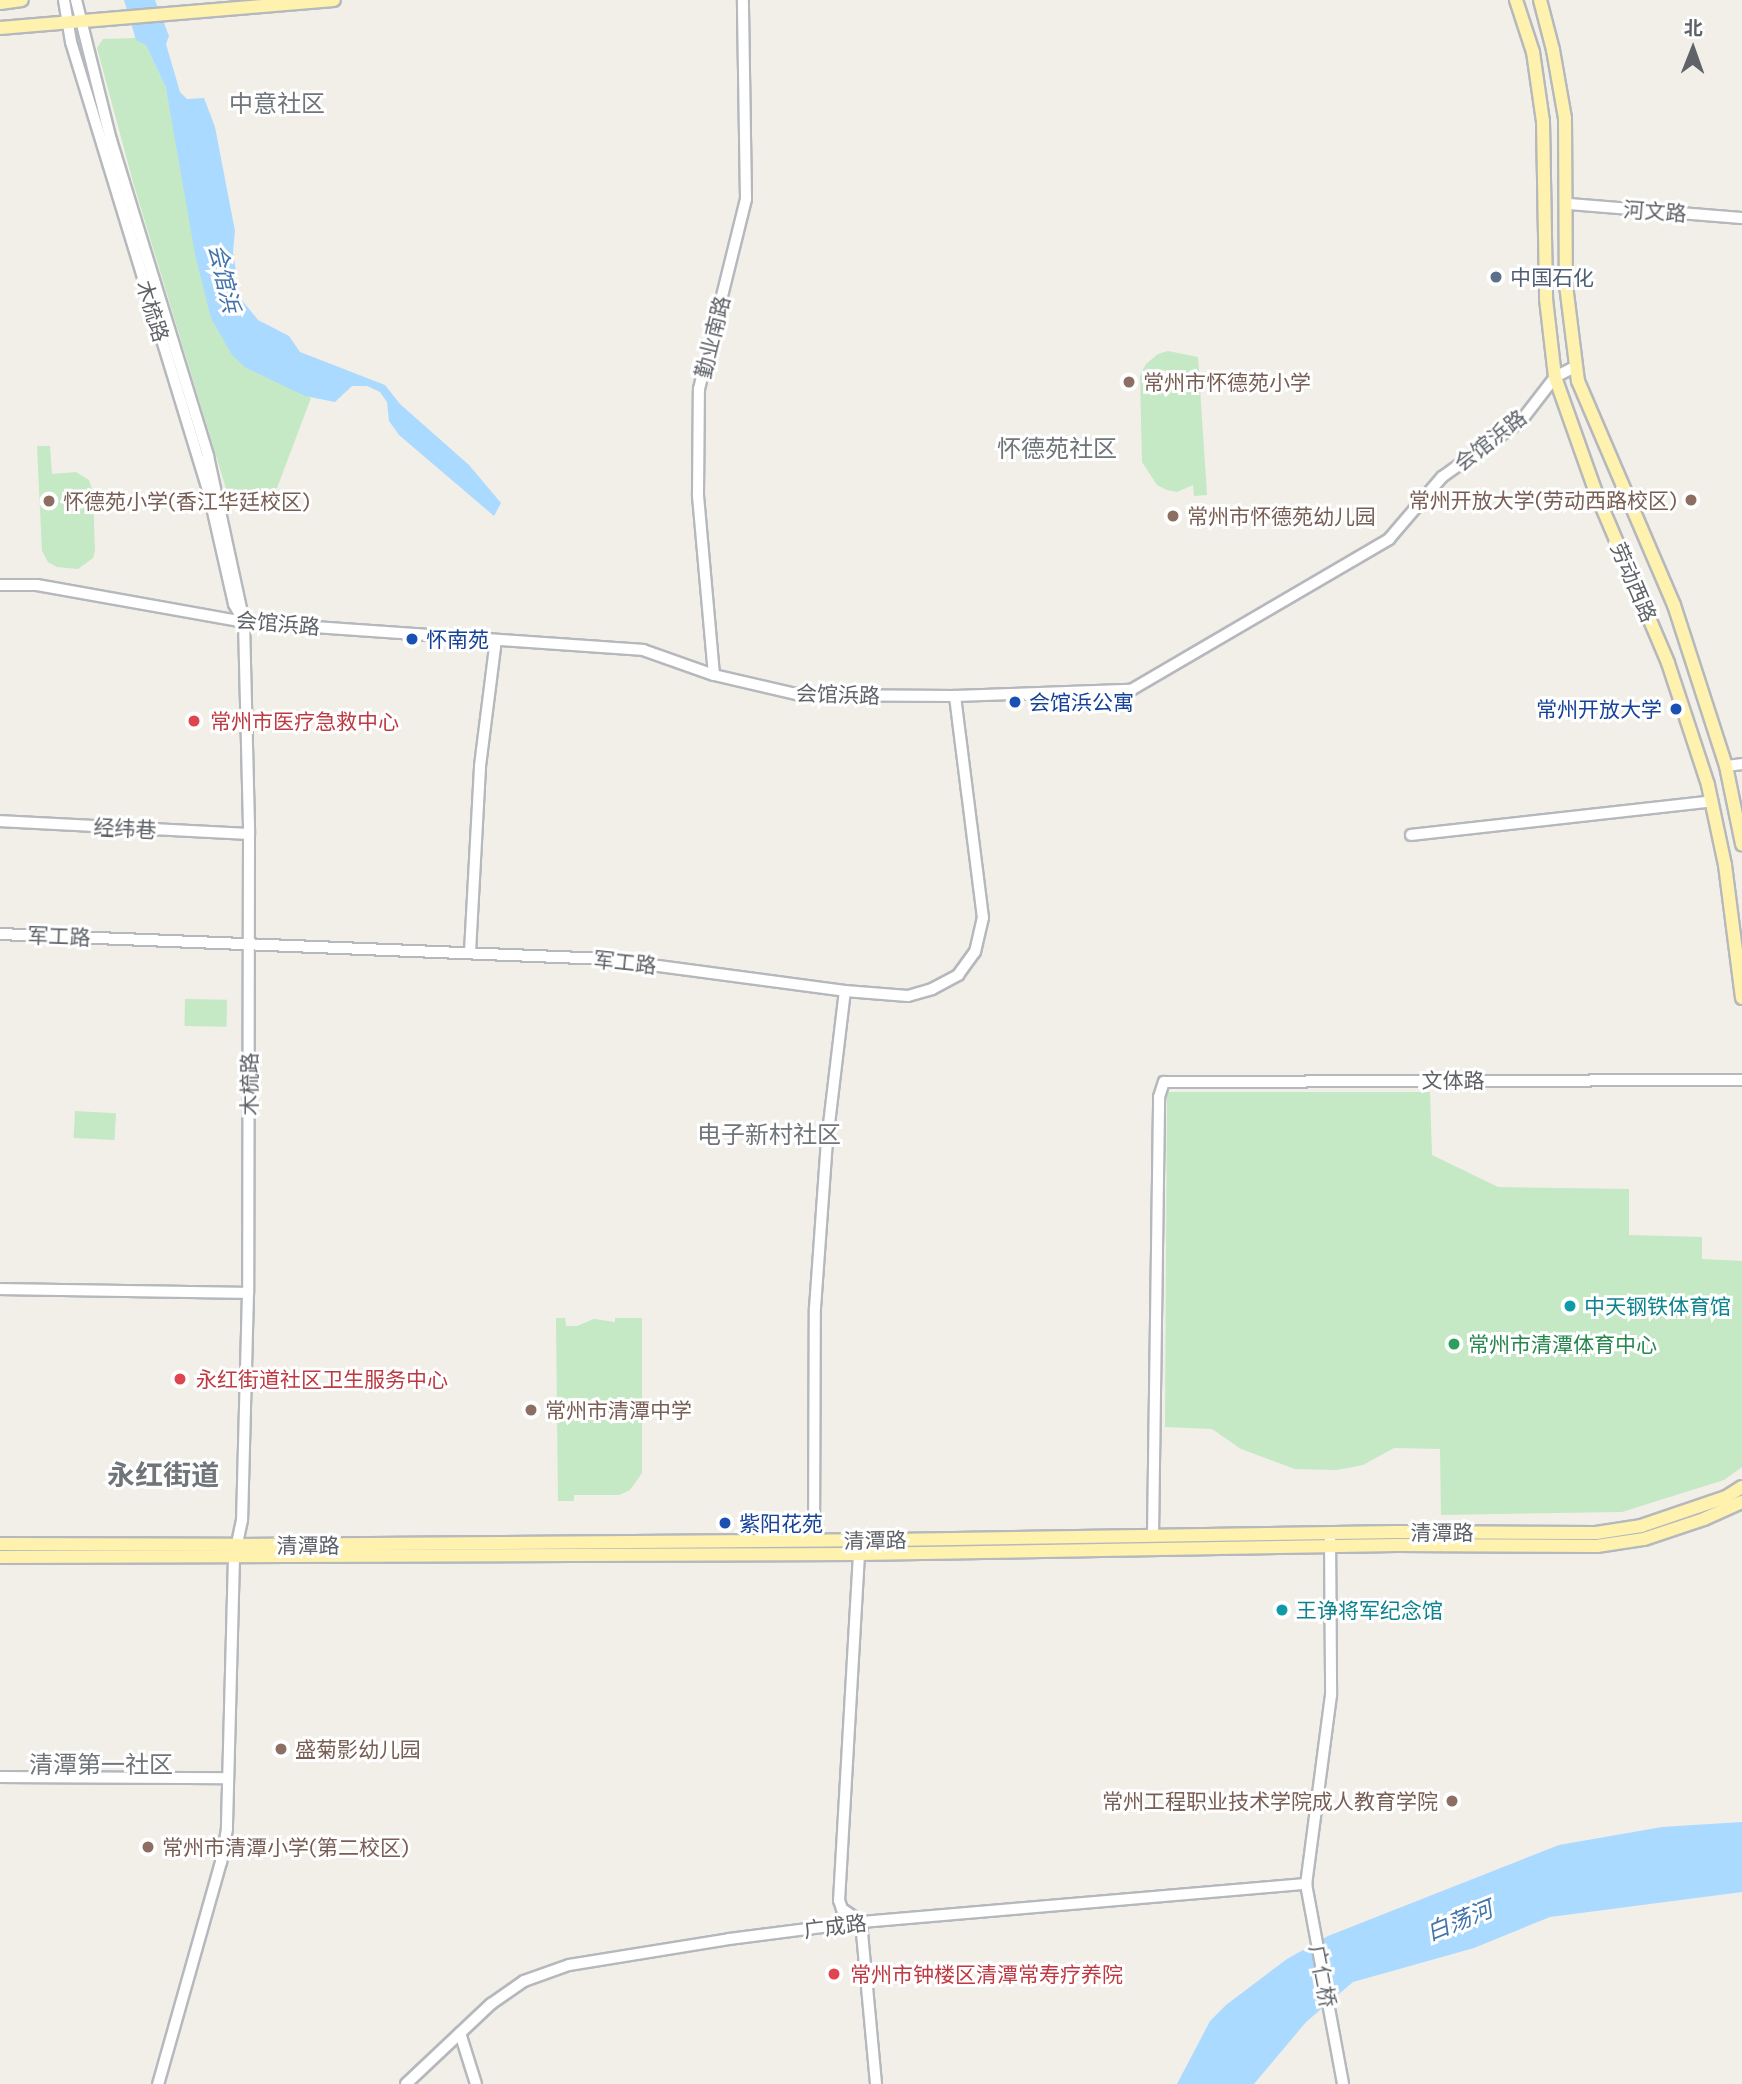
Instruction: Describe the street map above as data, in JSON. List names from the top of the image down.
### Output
{
  "streets": {
    "main road": ["劳动西路", "清潭路"],
    "street": [
      "河文路",
      "木梳路",
      "勤业南路",
      "会馆浜路",
      "经纬巷",
      "军工路",
      "文体路",
      "广成路",
      "广仁桥"
    ]
  },
  "crossings": [
    ["河文路", "劳动西路"],
    ["木梳路", "会馆浜路"],
    ["木梳路", "经纬巷"],
    ["木梳路", "军工路"],
    ["木梳路", "清潭路"],
    ["勤业南路", "会馆浜路"],
    ["会馆浜路", "劳动西路"],
    ["会馆浜路", "军工路"],
    ["文体路", "清潭路"],
    ["清潭路", "广仁桥"],
    ["广成路", "广仁桥"]
  ],
  "districts": [
    "中意社区",
    "怀德苑社区",
    "电子新村社区",
    "永红街道",
    "清潭第一社区"
  ],
  "water": ["会馆浜", "白荡河"],
  "places": [
    "中国石化",
    "常州市怀德苑小学",
    "常州开放大学(劳动西路校区)",
    "怀德苑小学(香江华廷校区)",
    "常州市怀德苑幼儿园",
    "怀南苑",
    "会馆浜公寓",
    "常州开放大学",
    "常州市医疗急救中心",
    "中天钢铁体育馆",
    "常州市清潭体育中心",
    "永红街道社区卫生服务中心",
    "常州市清潭中学",
    "紫阳花苑",
    "王诤将军纪念馆",
    "盛菊影幼儿园",
    "常州工程职业技术学院成人教育学院",
    "常州市清潭小学(第二校区)",
    "常州市钟楼区清潭常寿疗养院"
  ],
  "north": "top"
}
